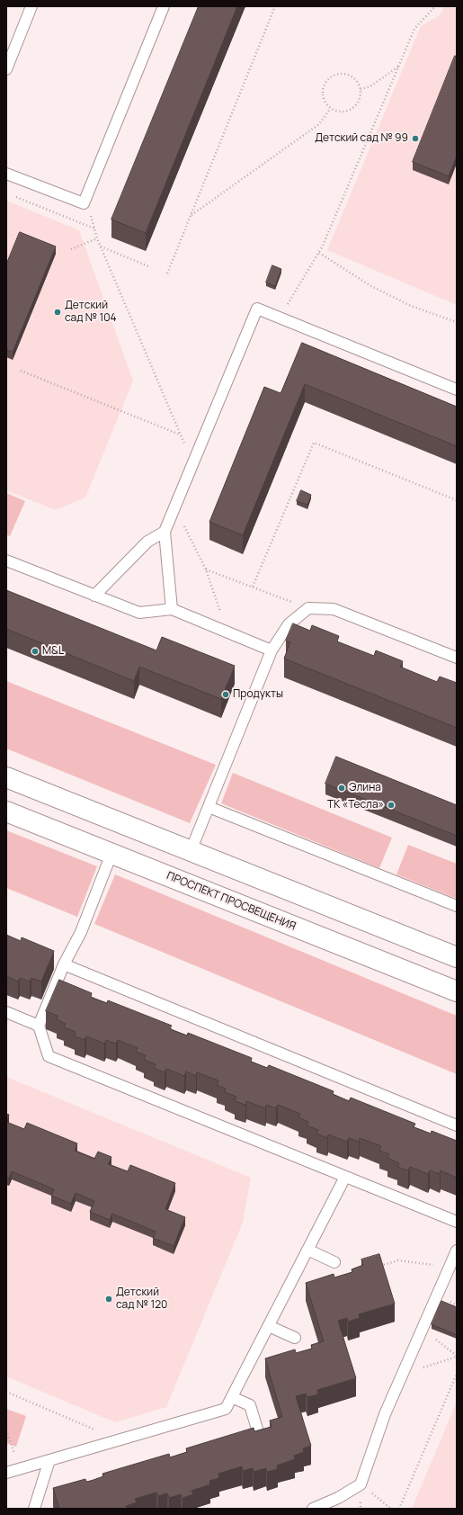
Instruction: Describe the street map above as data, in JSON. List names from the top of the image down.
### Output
{
  "streets": {
    "main road": ["ПРОСПЕКТ ПРОСВЕЩЕНИЯ"]
  },
  "places": [
    "Детский сад № 99",
    "Детский сад № 104",
    "M&L",
    "Продукты",
    "Элина",
    "ТК «Тесла»",
    "Детский сад № 120"
  ]
}
